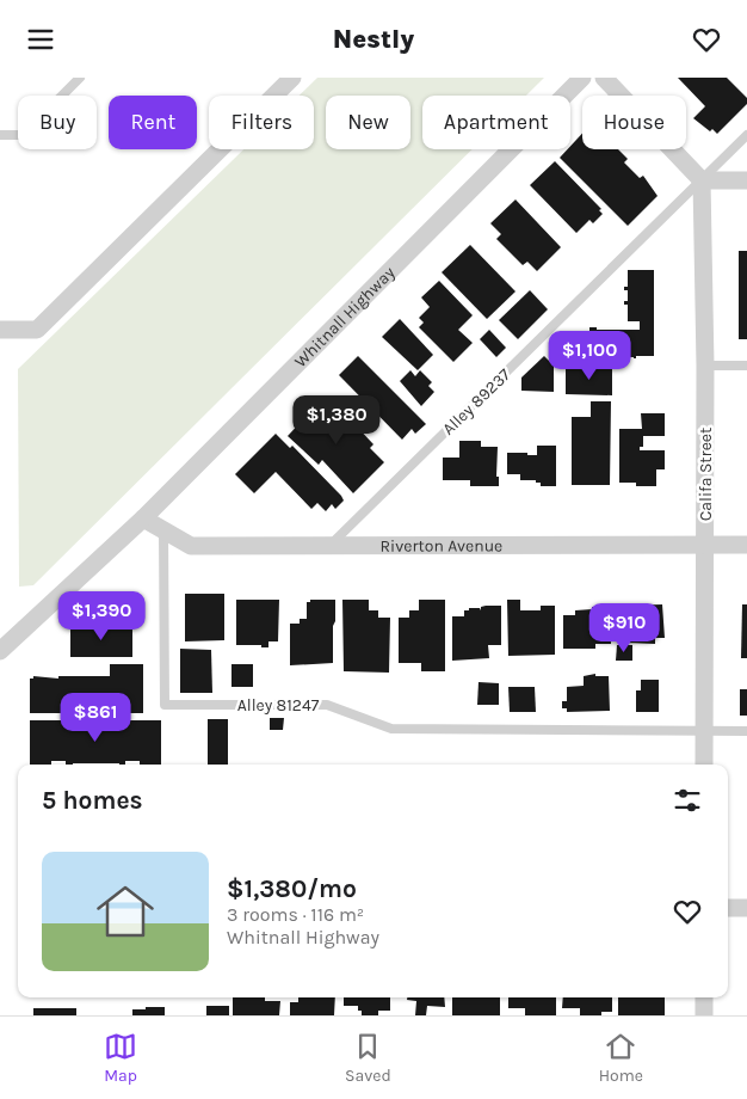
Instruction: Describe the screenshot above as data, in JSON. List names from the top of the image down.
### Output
{
  "streets": {
    "street": ["Whitnall Highway", "Califa Street", "Riverton Avenue"],
    "lane": ["Alley 89237", "Alley 81247"]
  },
  "crossings": [
    ["Whitnall Highway", "Riverton Avenue"],
    ["Alley 89237", "Califa Street"],
    ["Alley 89237", "Riverton Avenue"],
    ["Califa Street", "Riverton Avenue"],
    ["Califa Street", "Alley 81247"],
    ["Riverton Avenue", "Alley 81247"]
  ],
  "page": {
    "header": "Nestly",
    "chip": [
      "Buy",
      "Rent",
      "Filters",
      "New",
      "Apartment",
      "House"
    ],
    "price": [
      "$1,100",
      "$1,380",
      "$1,390",
      "$910",
      "$861"
    ],
    "heading": "5 homes",
    "list": [
      {
        "name": "$1,380/mo",
        "note": "3 rooms · 116 m² · Whitnall Highway"
      }
    ],
    "tabs": ["Map", "Saved", "Home"]
  }
}
